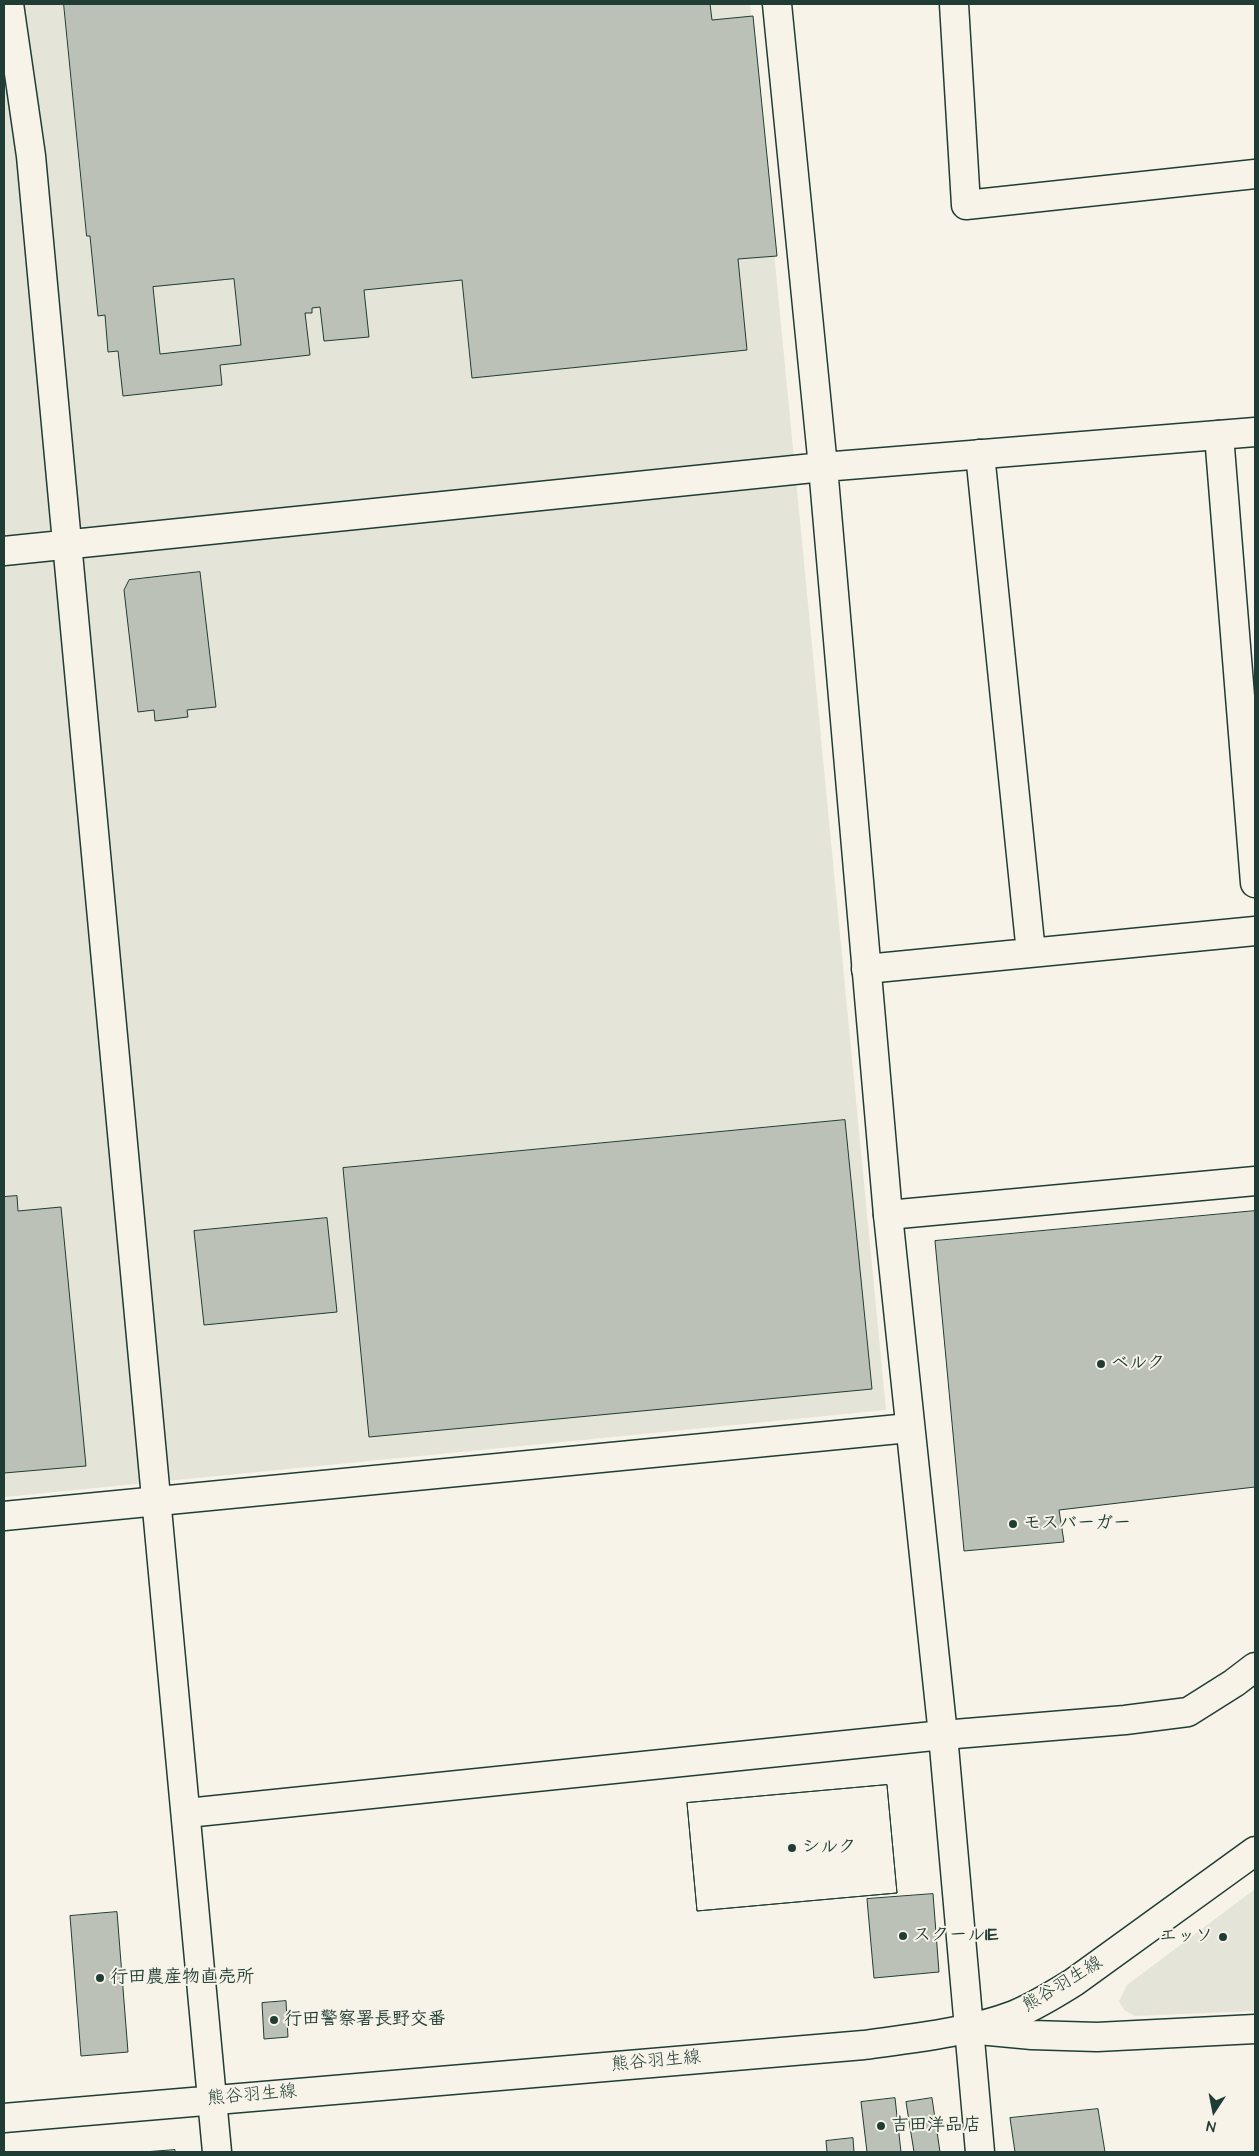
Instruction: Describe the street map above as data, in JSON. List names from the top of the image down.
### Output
{
  "streets": {
    "street": ["熊谷羽生線"]
  },
  "places": [
    "ベルク",
    "モスバーガー",
    "シルク",
    "スクールIE",
    "エッソ",
    "行田農産物直売所",
    "行田警察署長野交番",
    "吉田洋品店"
  ],
  "north": "bottom"
}
